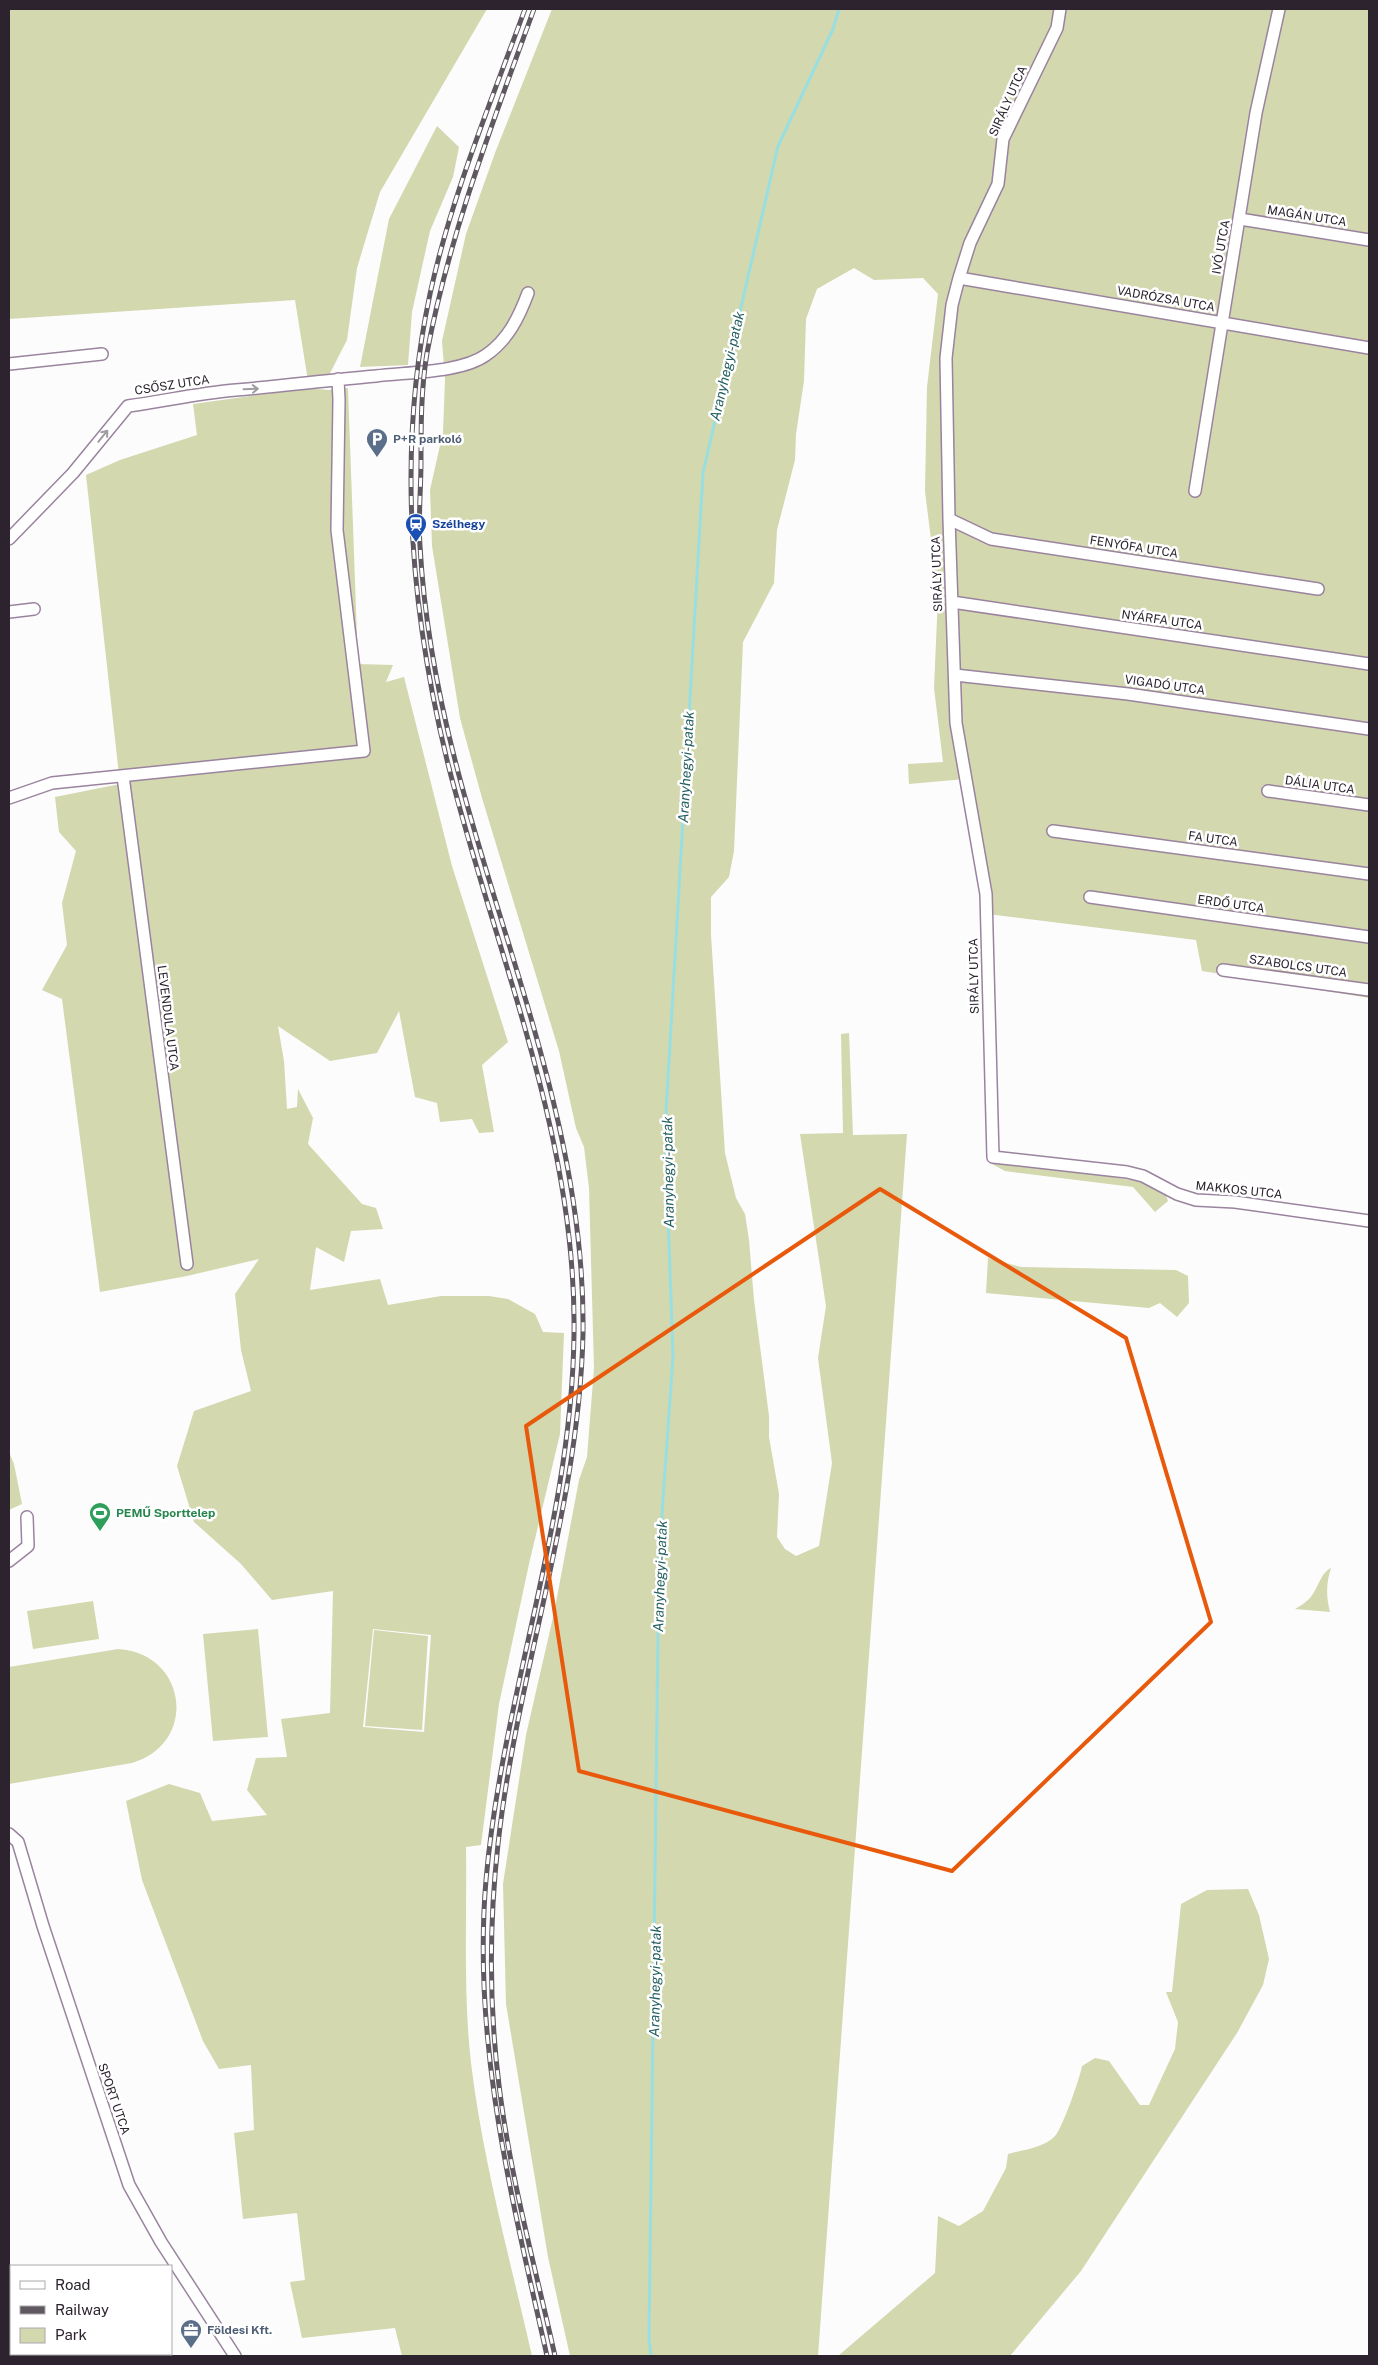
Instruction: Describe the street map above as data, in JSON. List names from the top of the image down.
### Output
{
  "streets": {
    "street": [
      "SIRÁLY UTCA",
      "MAGÁN UTCA",
      "IVÓ UTCA",
      "VADRÓZSA UTCA",
      "CSŐSZ UTCA",
      "FENYŐFA UTCA",
      "NYÁRFA UTCA",
      "VIGADÓ UTCA",
      "DÁLIA UTCA",
      "FA UTCA",
      "ERDŐ UTCA",
      "SZABOLCS UTCA",
      "LEVENDULA UTCA",
      "MAKKOS UTCA",
      "SPORT UTCA"
    ]
  },
  "crossings": [
    ["SIRÁLY UTCA", "VADRÓZSA UTCA"],
    ["SIRÁLY UTCA", "FENYŐFA UTCA"],
    ["SIRÁLY UTCA", "NYÁRFA UTCA"],
    ["SIRÁLY UTCA", "VIGADÓ UTCA"],
    ["SIRÁLY UTCA", "MAKKOS UTCA"],
    ["MAGÁN UTCA", "IVÓ UTCA"],
    ["IVÓ UTCA", "VADRÓZSA UTCA"]
  ],
  "one_way": ["CSŐSZ UTCA"],
  "water": ["Aranyhegyi-patak"],
  "places": {
    "parking": ["P+R parkoló"],
    "station": ["Szélhegy"],
    "sports": ["PEMŰ Sporttelep"],
    "office": ["Földesi Kft."]
  },
  "legend": ["Road", "Railway", "Park"]
}
